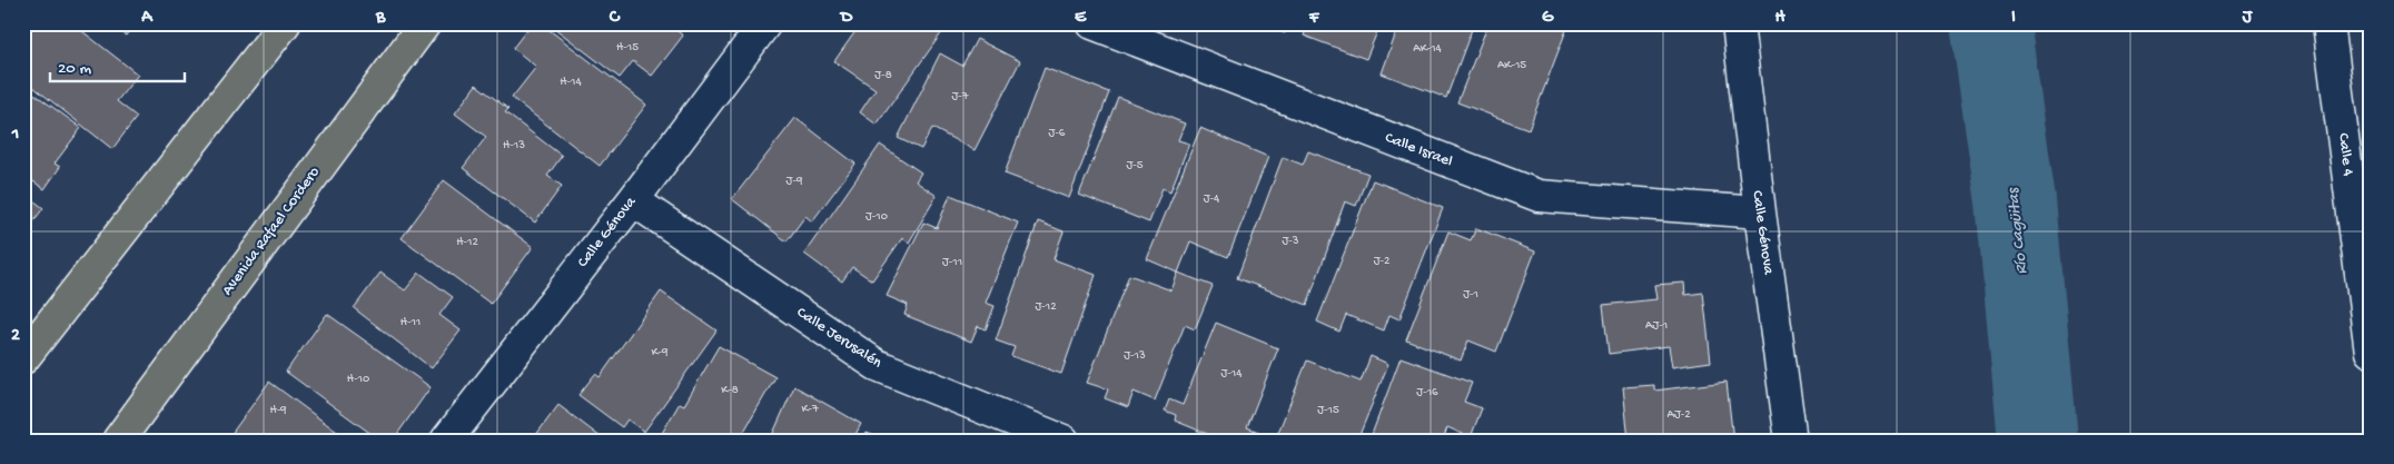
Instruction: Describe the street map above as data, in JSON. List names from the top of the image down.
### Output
{
  "streets": {
    "main road": ["Avenida Rafael Cordero"],
    "street": [
      "Calle Israel",
      "Calle 4",
      "Calle Génova",
      "Calle Jerusalén"
    ]
  },
  "crossings": [
    ["Calle Israel", "Calle Génova"],
    ["Calle Génova", "Calle Jerusalén"]
  ],
  "water": ["Río Cagüitas"],
  "house_numbers": [
    "H-15",
    "AK-14",
    "AK-15",
    "J-8",
    "H-14",
    "J-7",
    "J-6",
    "H-13",
    "J-5",
    "J-9",
    "J-4",
    "J-10",
    "J-3",
    "H-12",
    "J-2",
    "J-11",
    "J-1",
    "J-12",
    "H-11",
    "AJ-1",
    "K-9",
    "J-13",
    "J-14",
    "H-10",
    "K-8",
    "J-16",
    "K-7",
    "H-9",
    "J-15",
    "AJ-2"
  ],
  "scale_bar": "20 m",
  "grid": {
    "columns": [
      "A",
      "B",
      "C",
      "D",
      "E",
      "F",
      "G",
      "H",
      "I",
      "J"
    ],
    "rows": ["1", "2"]
  }
}
